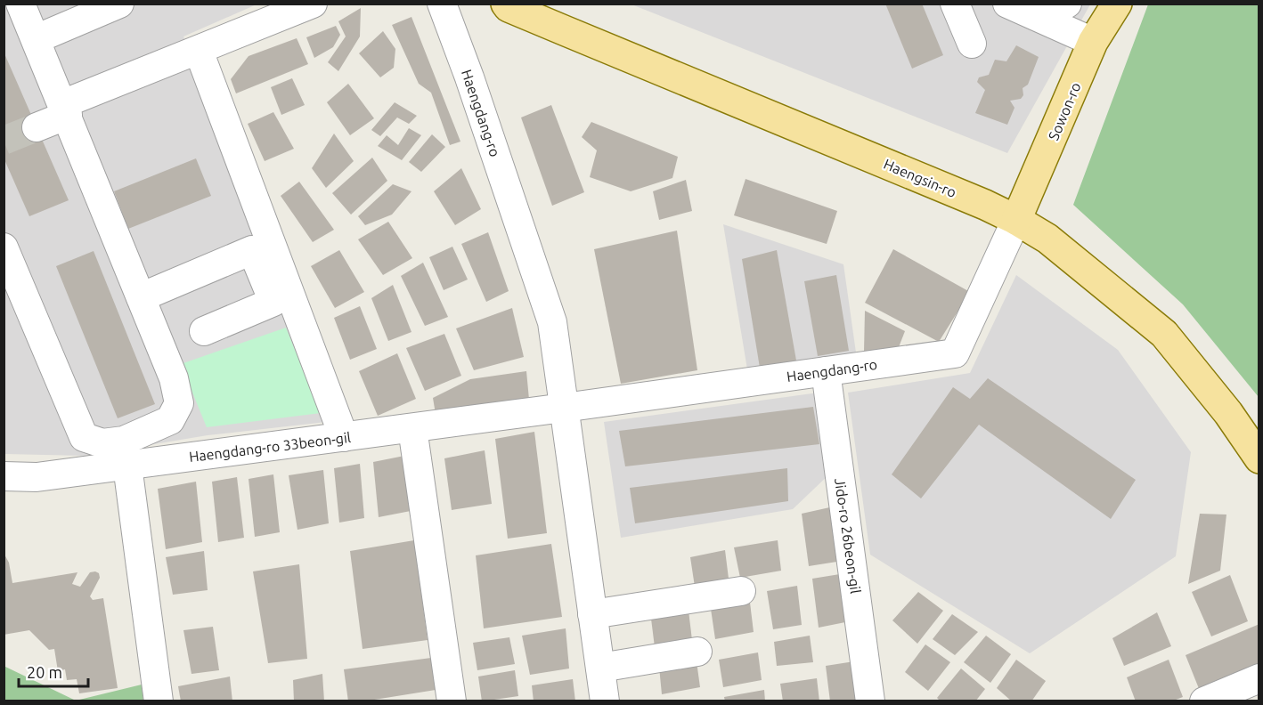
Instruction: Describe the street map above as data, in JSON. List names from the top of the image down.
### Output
{
  "streets": {
    "main road": ["Sowon-ro", "Haengsin-ro"],
    "street": ["Haengdang-ro", "Haengdang-ro 33beon-gil", "Jido-ro 26beon-gil"]
  },
  "crossings": [
    ["Sowon-ro", "Haengdang-ro"],
    ["Sowon-ro", "Haengsin-ro"],
    ["Haengdang-ro", "Haengsin-ro"],
    ["Haengdang-ro", "Haengdang-ro 33beon-gil"],
    ["Haengdang-ro", "Jido-ro 26beon-gil"]
  ],
  "scale_bar": "20 m"
}
